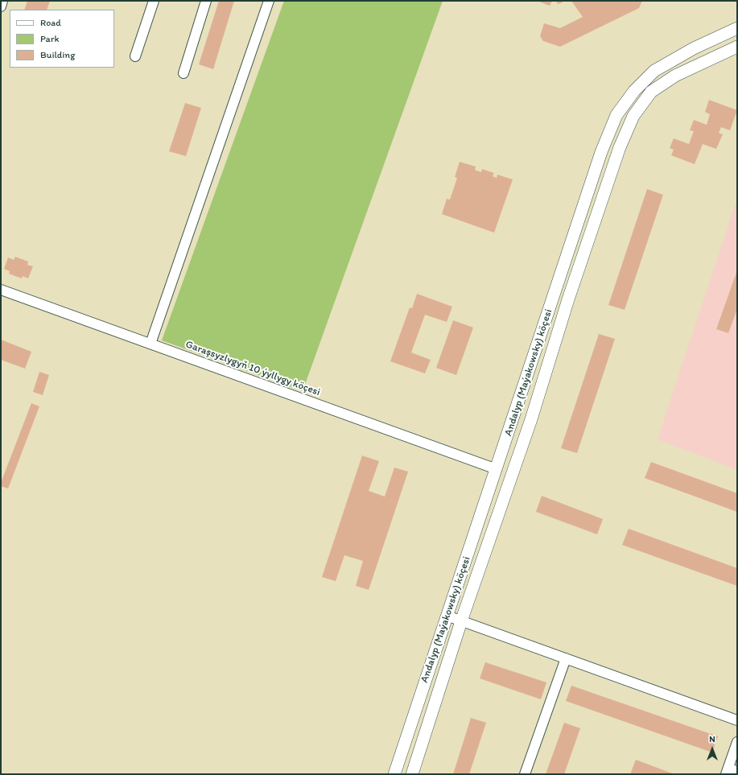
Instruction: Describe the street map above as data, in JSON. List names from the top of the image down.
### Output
{
  "streets": {
    "main road": ["Andalyp (Maýakowsky) köçesi"],
    "street": ["Garaşsyzlygyň 10 ýyllygy köçesi"]
  },
  "crossings": [
    ["Garaşsyzlygyň 10 ýyllygy köçesi", "Andalyp (Maýakowsky) köçesi"]
  ],
  "legend": ["Road", "Park", "Building"],
  "north": "top"
}
